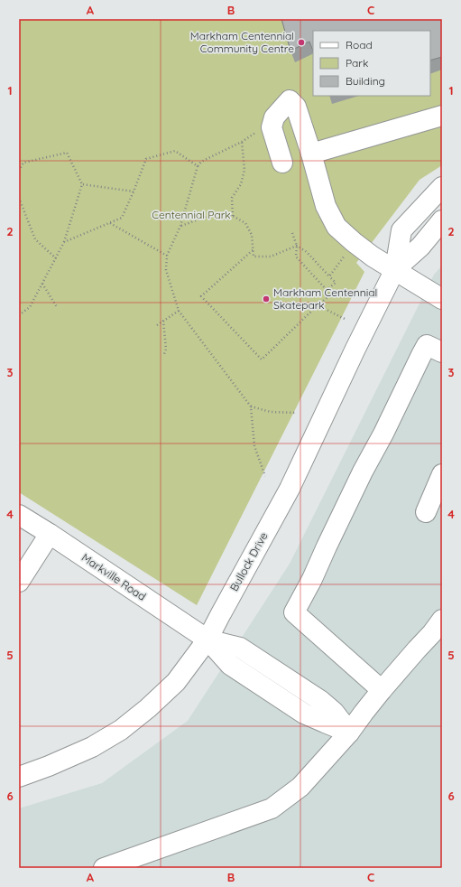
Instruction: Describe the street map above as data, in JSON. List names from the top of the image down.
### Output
{
  "streets": {
    "street": ["Bullock Drive", "Markville Road"]
  },
  "crossings": [
    ["Bullock Drive", "Markville Road"]
  ],
  "parks": ["Centennial Park"],
  "places": ["Markham Centennial Community Centre", "Markham Centennial Skatepark"],
  "legend": ["Road", "Park", "Building"],
  "grid": {
    "columns": ["A", "B", "C"],
    "rows": [
      "1",
      "2",
      "3",
      "4",
      "5",
      "6"
    ]
  }
}
